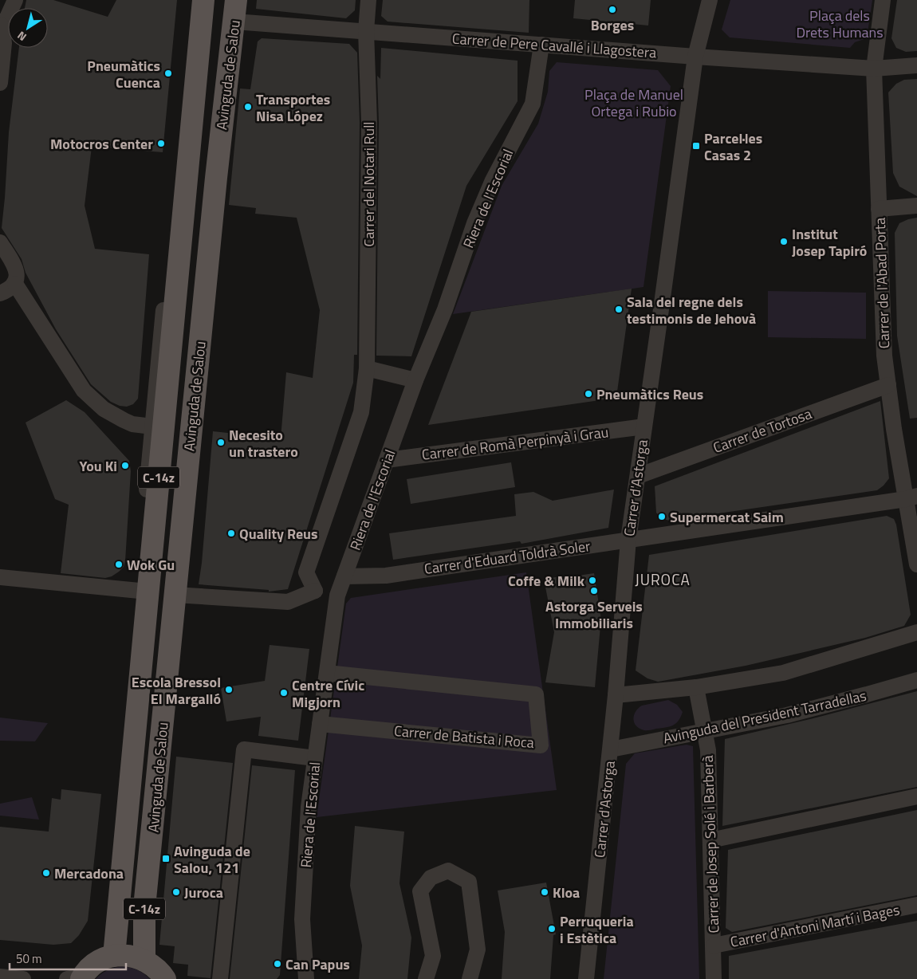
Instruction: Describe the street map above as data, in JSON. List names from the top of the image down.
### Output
{
  "streets": {
    "main road": ["Avinguda de Salou", "C-14z"],
    "street": [
      "Carrer de Pere Cavallé i Llagostera",
      "Carrer del Notari Rull",
      "Riera de l'Escorial",
      "Carrer de l'Abad Porta",
      "Carrer de Tortosa",
      "Carrer de Romà Perpinyà i Grau",
      "Carrer d'Astorga",
      "Carrer d'Eduard Toldrà Soler",
      "Avinguda del President Tarradellas",
      "Carrer de Batista i Roca",
      "Carrer de Josep Solé i Barberà",
      "Carrer d'Antoni Martí i Bages"
    ]
  },
  "crossings": [
    ["Carrer de Pere Cavallé i Llagostera", "Avinguda de Salou"],
    ["Carrer de Pere Cavallé i Llagostera", "Carrer del Notari Rull"],
    ["Carrer de Pere Cavallé i Llagostera", "Riera de l'Escorial"],
    ["Carrer de Pere Cavallé i Llagostera", "Carrer de l'Abad Porta"],
    ["Carrer de Pere Cavallé i Llagostera", "Carrer d'Astorga"],
    ["Riera de l'Escorial", "Carrer de Romà Perpinyà i Grau"],
    ["Riera de l'Escorial", "Carrer d'Eduard Toldrà Soler"],
    ["Riera de l'Escorial", "Carrer de Batista i Roca"],
    ["Carrer de l'Abad Porta", "Carrer de Tortosa"],
    ["Carrer de l'Abad Porta", "Carrer d'Eduard Toldrà Soler"],
    ["Carrer de Tortosa", "Carrer d'Astorga"],
    ["Carrer de Romà Perpinyà i Grau", "Carrer d'Astorga"],
    ["Carrer d'Astorga", "Carrer d'Eduard Toldrà Soler"],
    ["Carrer d'Astorga", "Avinguda del President Tarradellas"],
    ["Avinguda del President Tarradellas", "Carrer de Josep Solé i Barberà"],
    ["Carrer de Josep Solé i Barberà", "Carrer d'Antoni Martí i Bages"]
  ],
  "districts": ["JUROCA"],
  "parks": ["Plaça dels Drets Humans", "Plaça de Manuel Ortega i Rubio"],
  "places": {
    "other": [
      "Borges",
      "Pneumàtics Cuenca",
      "Transportes Nisa López",
      "Motocros Center",
      "Institut Josep Tapiró",
      "Sala del regne dels testimonis de Jehovà",
      "Pneumàtics Reus",
      "Necesito un trastero",
      "You Ki",
      "Supermercat Saim",
      "Quality Reus",
      "Wok Gu",
      "Coffe & Milk",
      "Astorga Serveis Immobiliaris",
      "Escola Bressol El Margalló",
      "Centre Cívic Migjorn",
      "Mercadona",
      "Juroca",
      "Kloa",
      "Perruqueria i Estètica",
      "Can Papus"
    ],
    "transit": ["Parcel·les Casas 2", "Avinguda de Salou, 121"]
  },
  "scale_bar": "50 m",
  "north": "bottom left"
}
